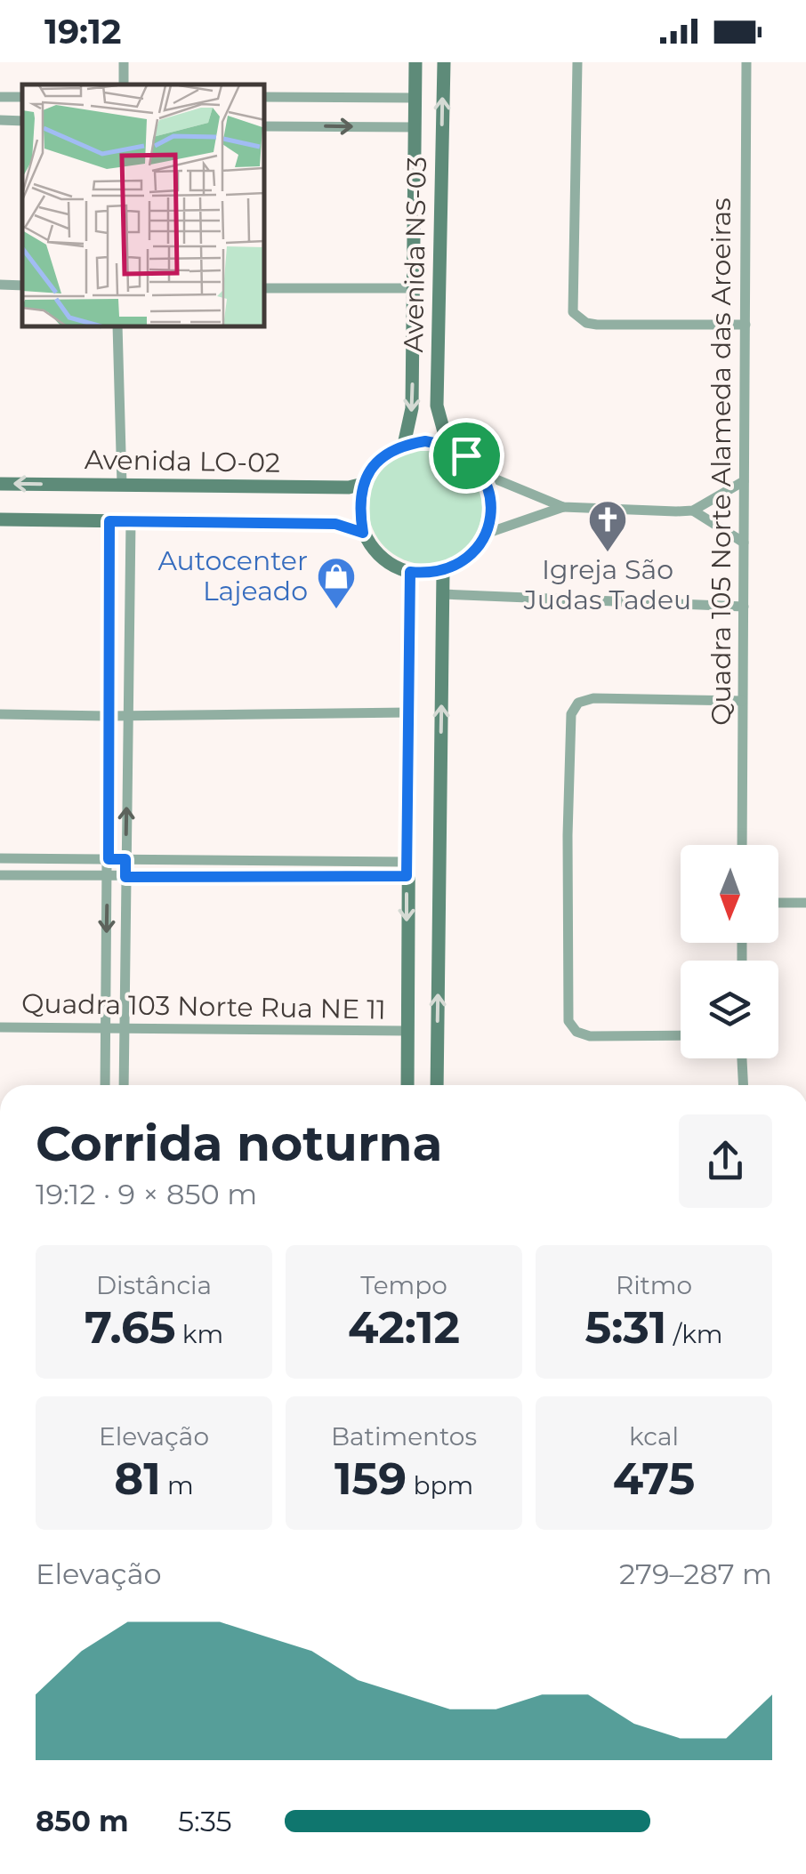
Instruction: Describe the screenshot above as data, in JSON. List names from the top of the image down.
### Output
{
  "streets": {
    "street": [
      "Avenida NS-03",
      "Avenida LO-02",
      "Quadra 105 Norte Alameda das Aroeiras",
      "Quadra 103 Norte Rua NE 11"
    ]
  },
  "crossings": [
    ["Avenida NS-03", "Avenida LO-02"]
  ],
  "places": {
    "church": ["Igreja São Judas Tadeu"],
    "shop": ["Autocenter Lajeado"]
  },
  "north": "bottom",
  "page": {
    "status": "19:12",
    "heading": ["Corrida noturna", "19:12 · 9 × 850 m"],
    "stats": [
      ["Distância", "7.65 km"],
      ["Tempo", "42:12"],
      ["Ritmo", "5:31 /km"],
      ["Elevação", "81 m"],
      ["Batimentos", "159 bpm"],
      ["kcal", "475"]
    ],
    "chart": ["Elevação", "279–287 m"],
    "list": [
      {
        "name": "850 m",
        "note": "5:35"
      }
    ]
  }
}
